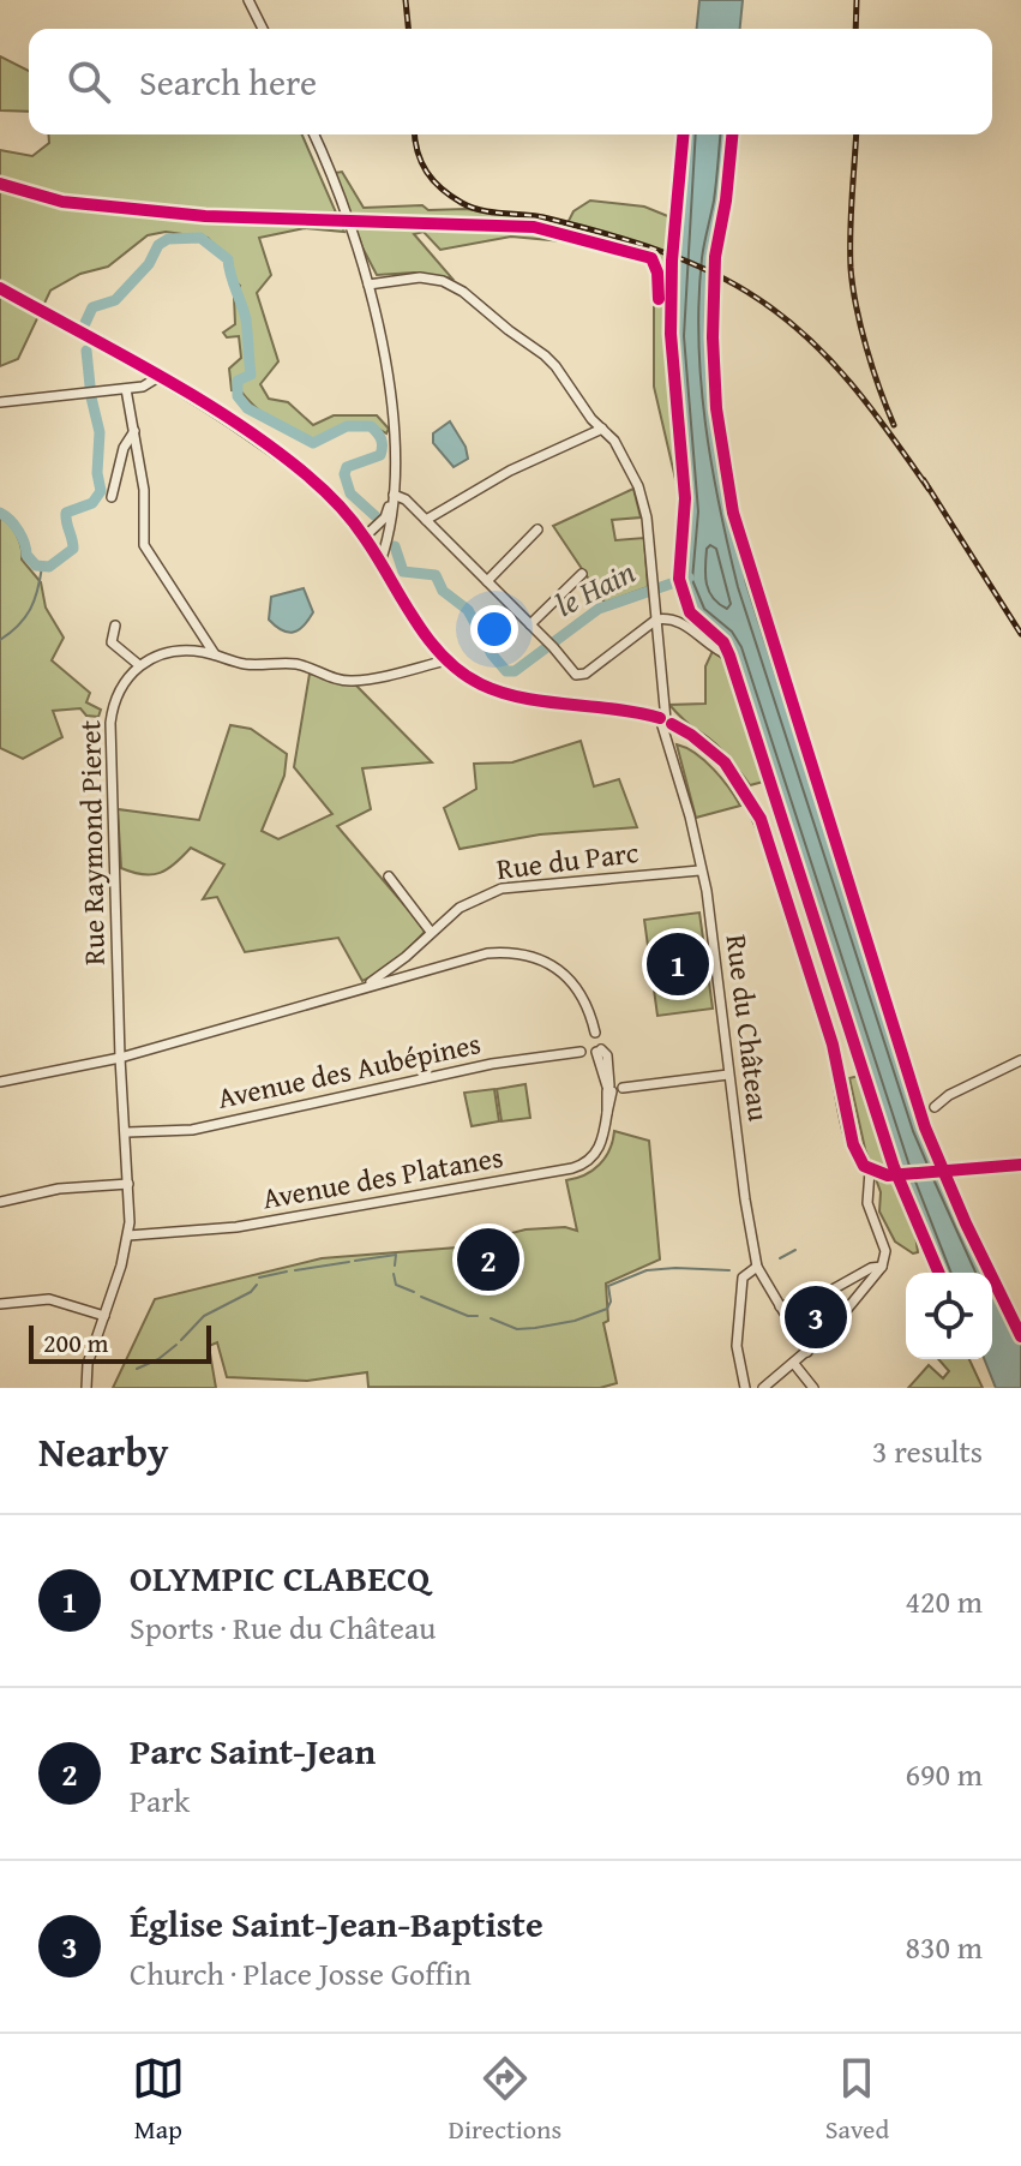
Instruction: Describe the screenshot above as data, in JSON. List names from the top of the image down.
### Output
{
  "streets": {
    "street": [
      "Rue Raymond Pieret",
      "Rue du Parc",
      "Rue du Château",
      "Avenue des Aubépines",
      "Avenue des Platanes"
    ]
  },
  "crossings": [
    ["Rue Raymond Pieret", "Rue du Parc"],
    ["Rue Raymond Pieret", "Avenue des Aubépines"],
    ["Rue Raymond Pieret", "Avenue des Platanes"],
    ["Rue du Parc", "Rue du Château"],
    ["Rue du Parc", "Avenue des Platanes"],
    ["Avenue des Aubépines", "Avenue des Platanes"]
  ],
  "water": ["le Hain"],
  "scale_bar": "200 m",
  "page": {
    "search": "Search here",
    "pins": ["1", "2", "3"],
    "scale": "200 m",
    "heading": ["Nearby", "3 results"],
    "list": [
      {
        "mark": "1",
        "name": "OLYMPIC CLABECQ",
        "note": "Sports · Rue du Château",
        "value": "420 m"
      },
      {
        "mark": "2",
        "name": "Parc Saint-Jean",
        "note": "Park",
        "value": "690 m"
      },
      {
        "mark": "3",
        "name": "Église Saint-Jean-Baptiste",
        "note": "Church · Place Josse Goffin",
        "value": "830 m"
      }
    ],
    "nav": ["Map", "Directions", "Saved"]
  }
}
